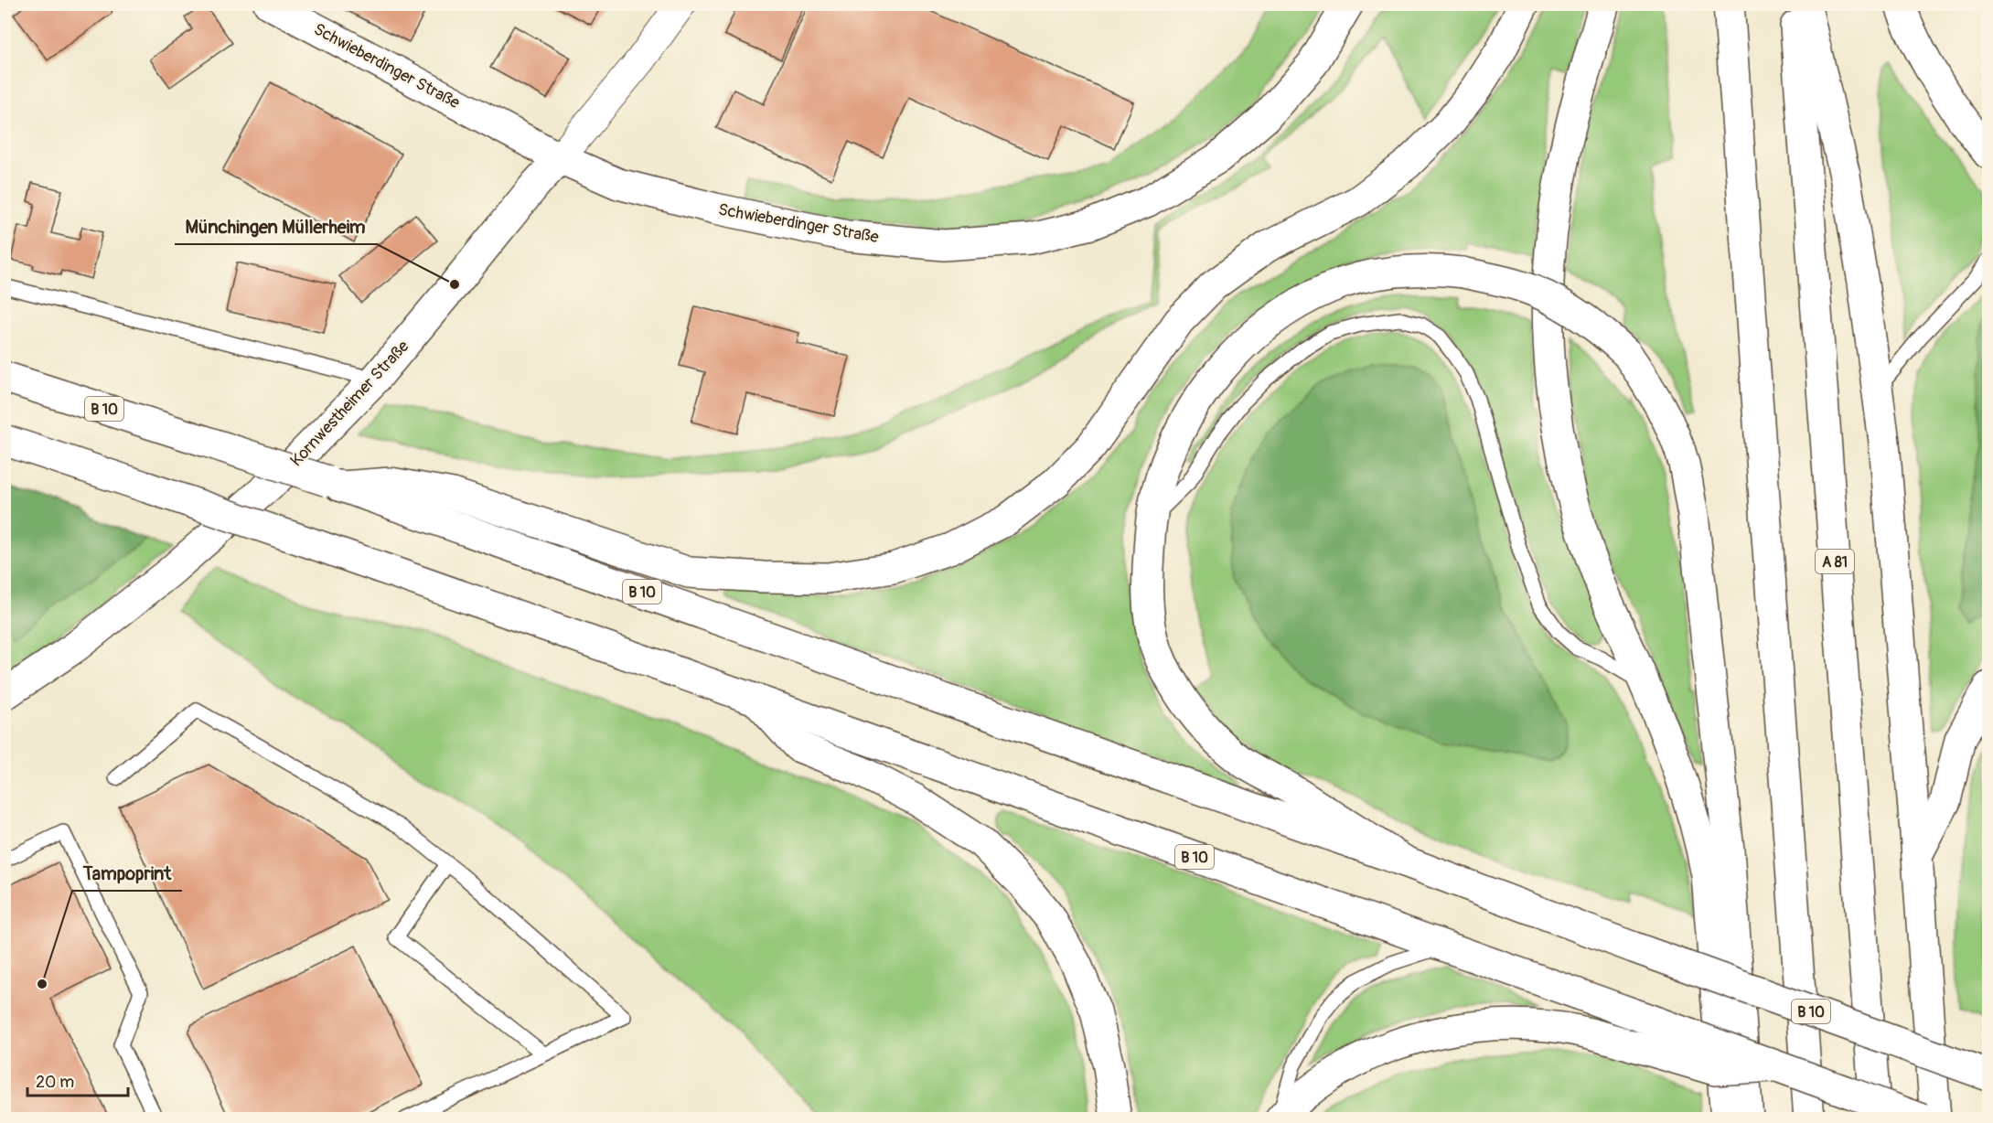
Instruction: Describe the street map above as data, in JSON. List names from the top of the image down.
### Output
{
  "streets": {
    "main road": [
      "Schwieberdinger Straße",
      "Kornwestheimer Straße",
      "B 10",
      "A 81"
    ]
  },
  "crossings": [
    ["Schwieberdinger Straße", "Kornwestheimer Straße"]
  ],
  "places": ["Münchingen Müllerheim", "Tampoprint"],
  "scale_bar": "20 m"
}
